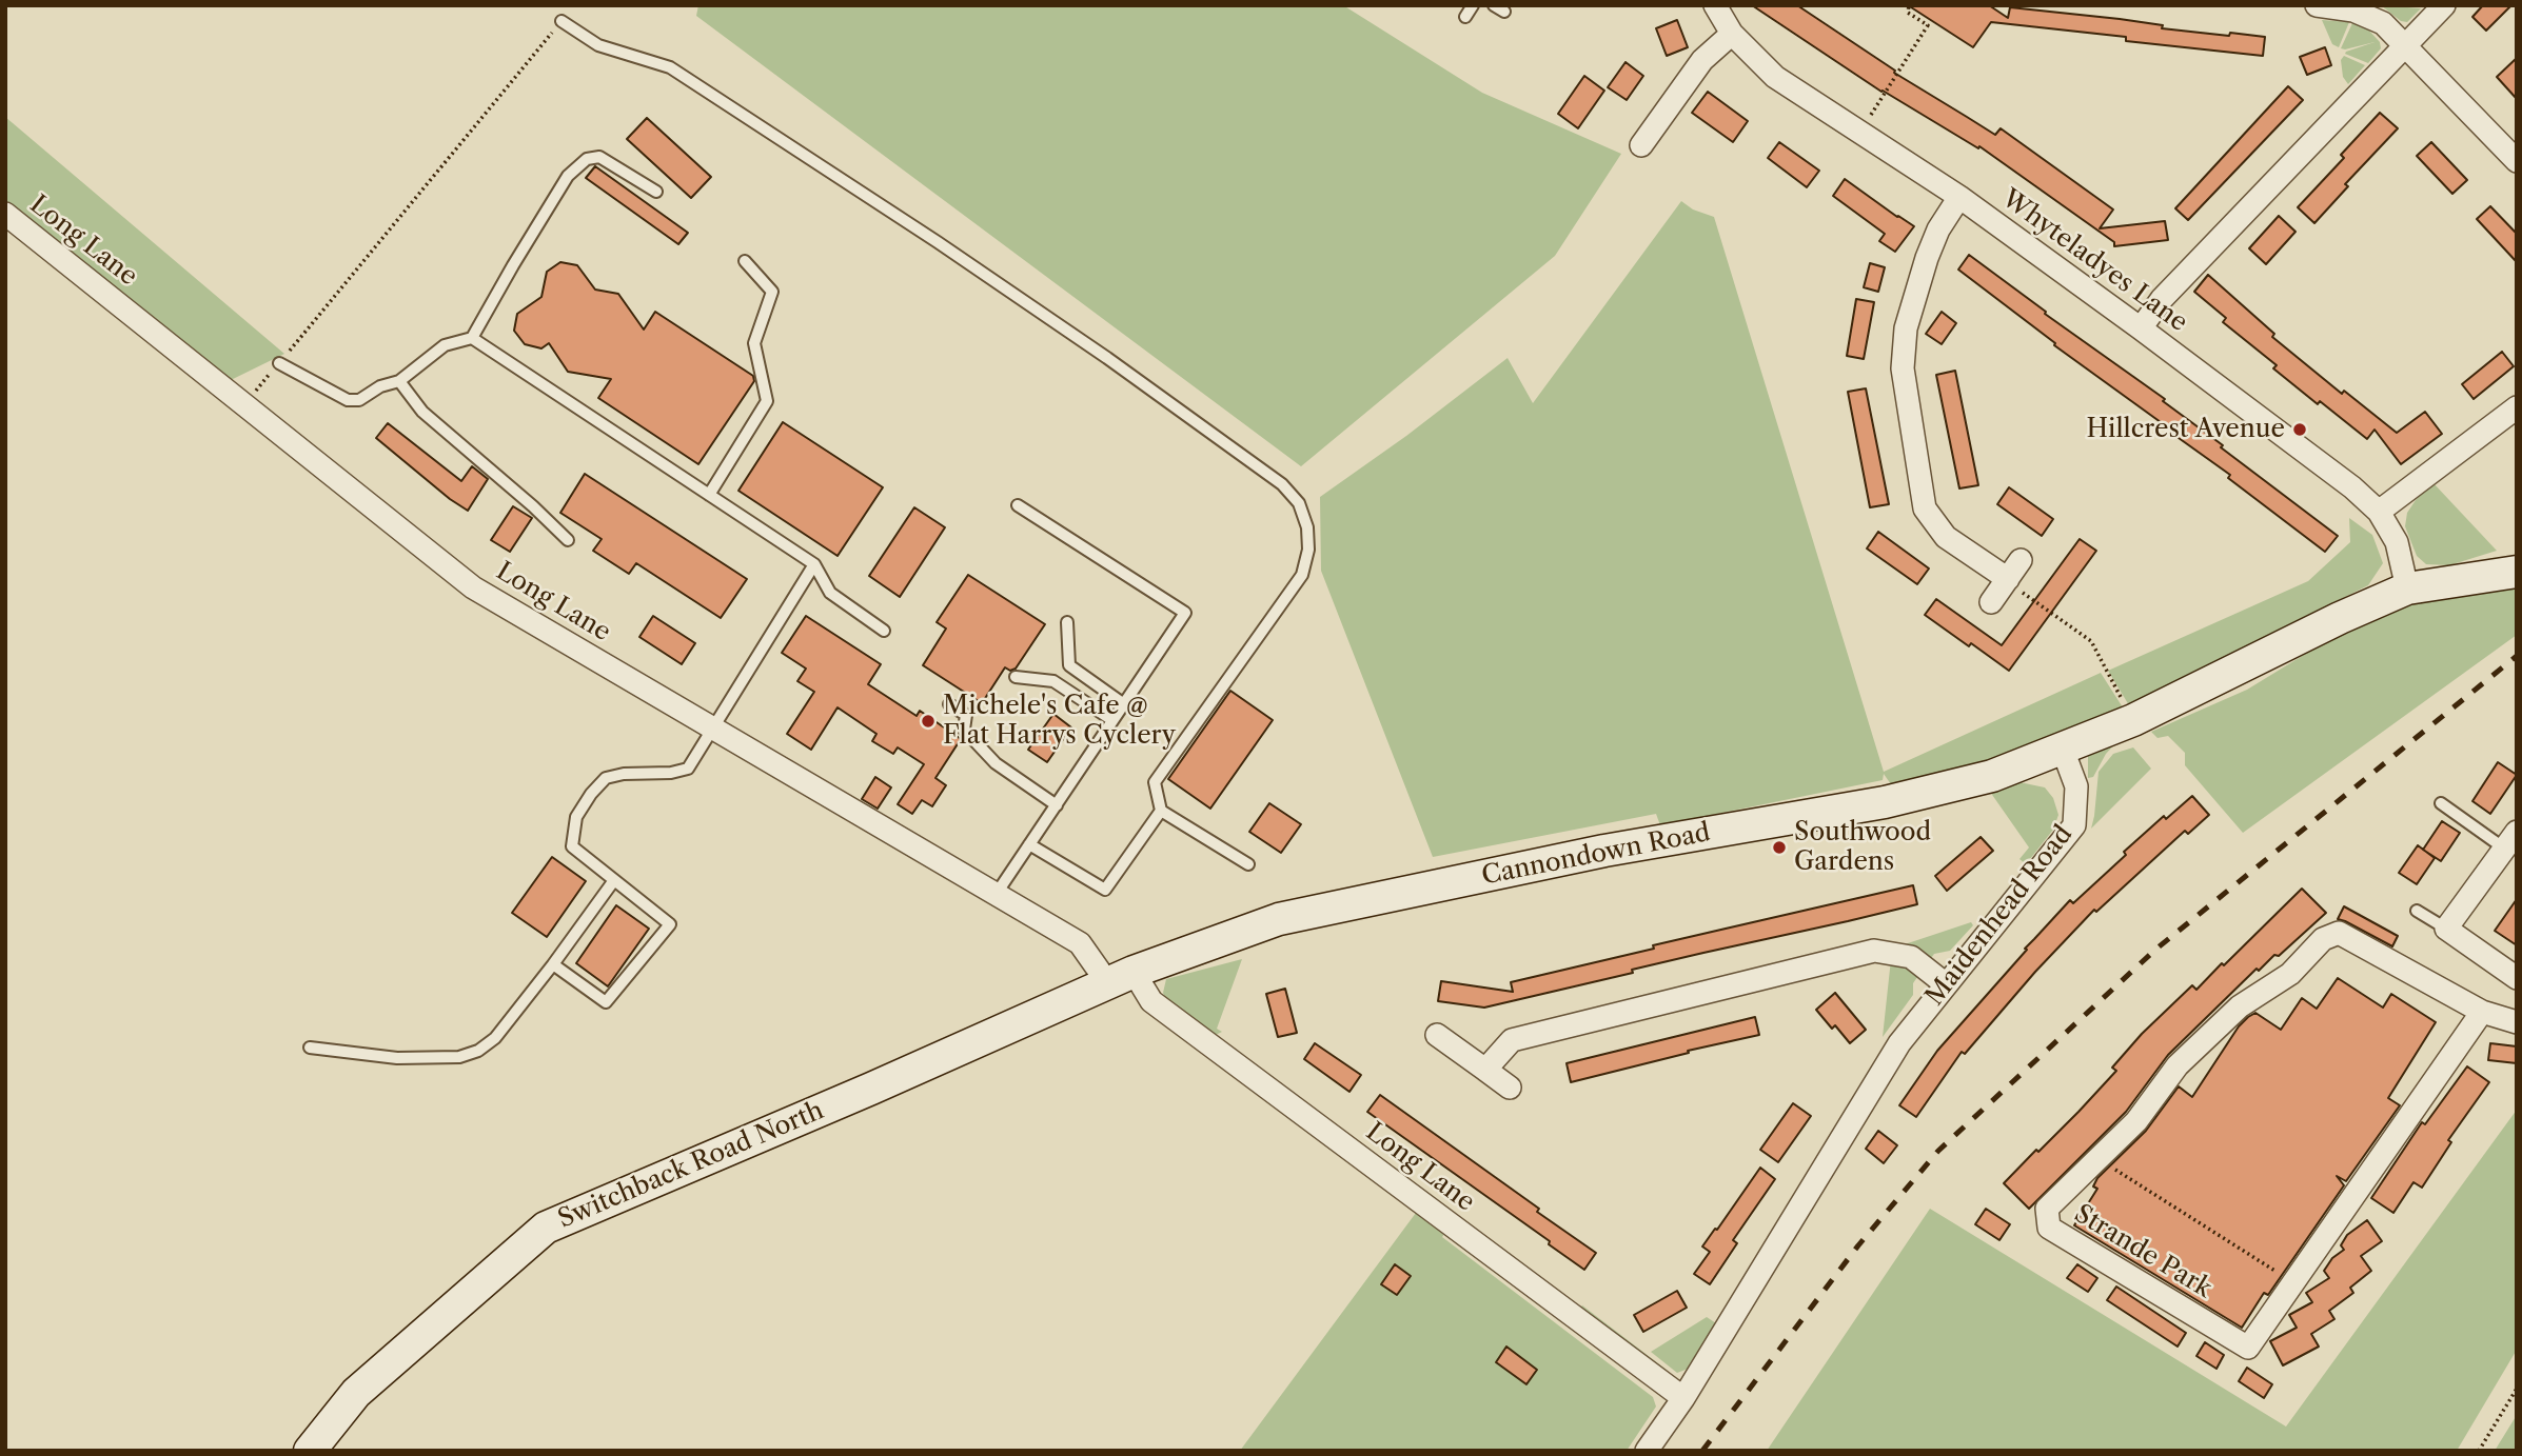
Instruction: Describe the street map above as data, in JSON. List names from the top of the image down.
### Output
{
  "streets": {
    "main road": ["Cannondown Road", "Switchback Road North"],
    "street": [
      "Long Lane",
      "Whyteladyes Lane",
      "Maidenhead Road",
      "Strande Park"
    ]
  },
  "crossings": [
    ["Long Lane", "Cannondown Road"],
    ["Long Lane", "Maidenhead Road"],
    ["Long Lane", "Switchback Road North"],
    ["Cannondown Road", "Maidenhead Road"],
    ["Cannondown Road", "Switchback Road North"]
  ],
  "places": ["Hillcrest Avenue", "Michele's Cafe @ Flat Harrys Cyclery", "Southwood Gardens"]
}
